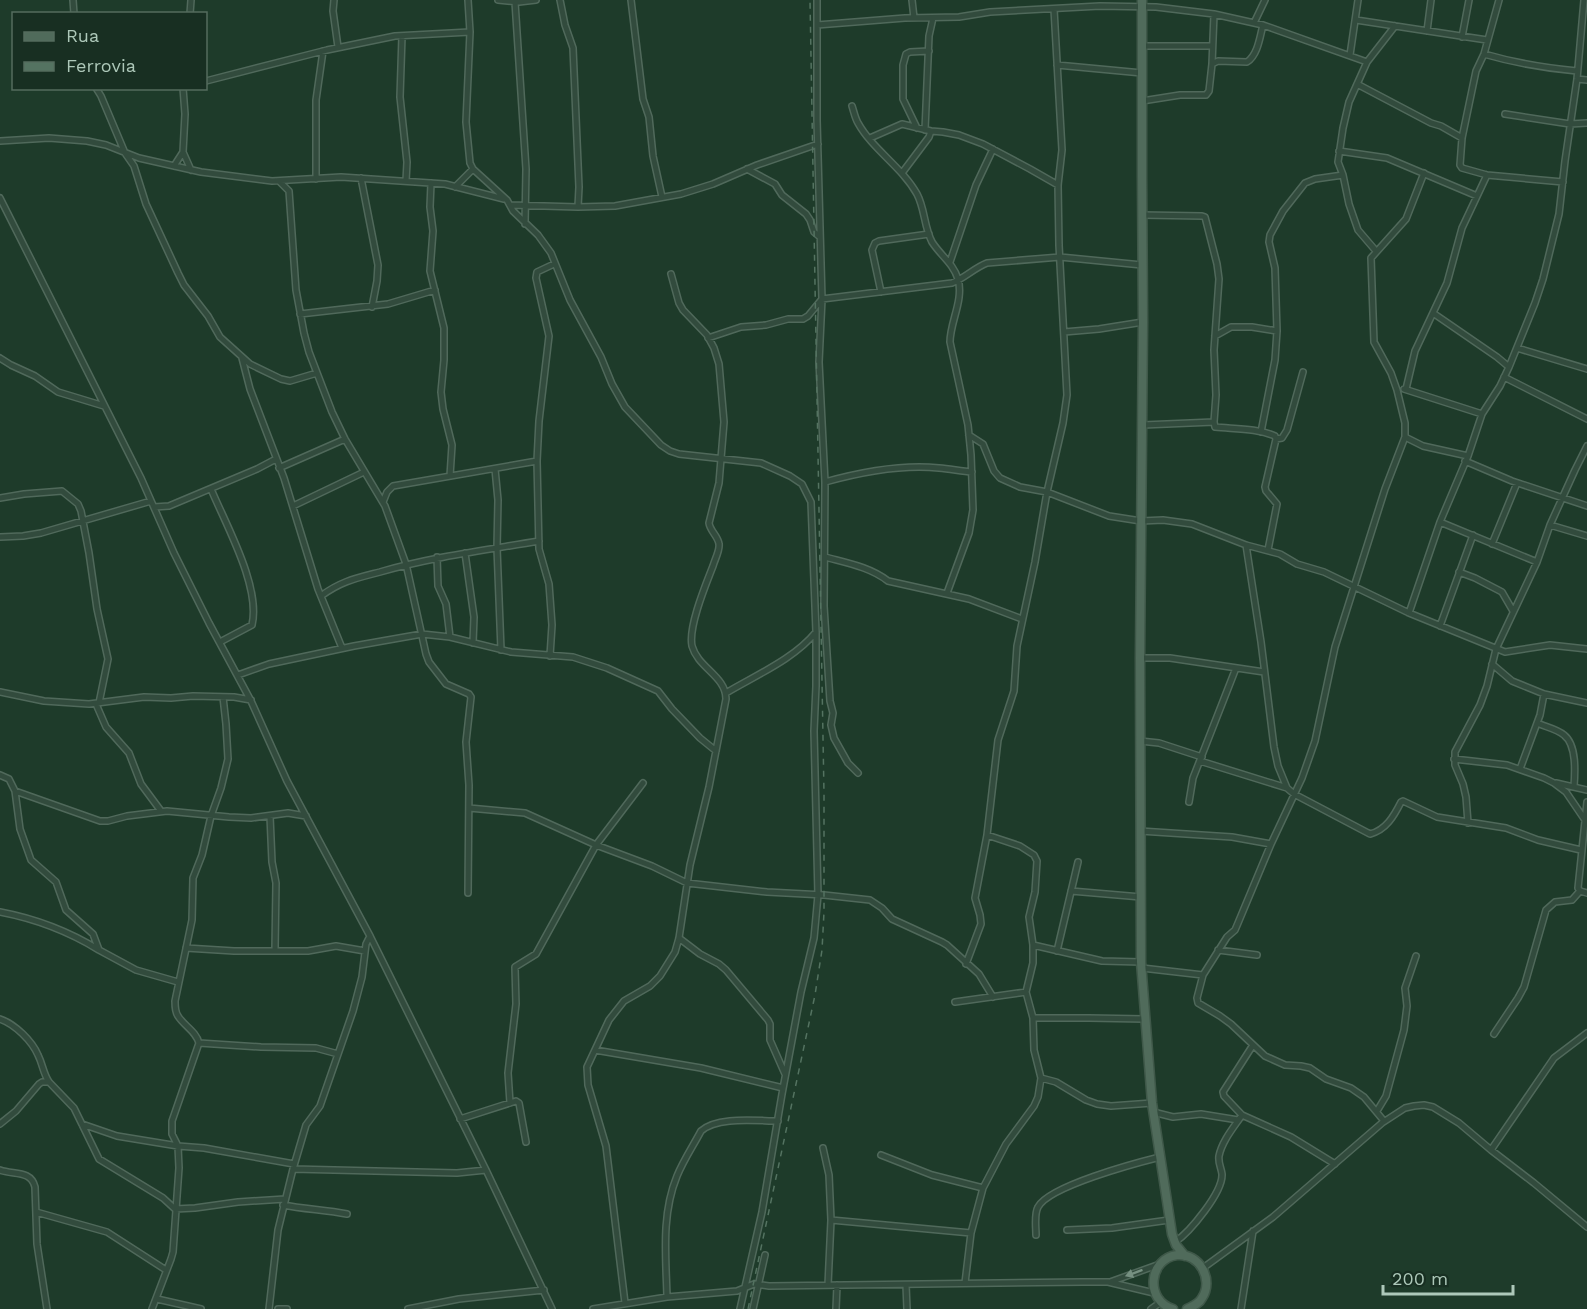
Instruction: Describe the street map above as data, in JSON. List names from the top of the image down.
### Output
{
  "legend": ["Rua", "Ferrovia"],
  "scale_bar": "200 m"
}
